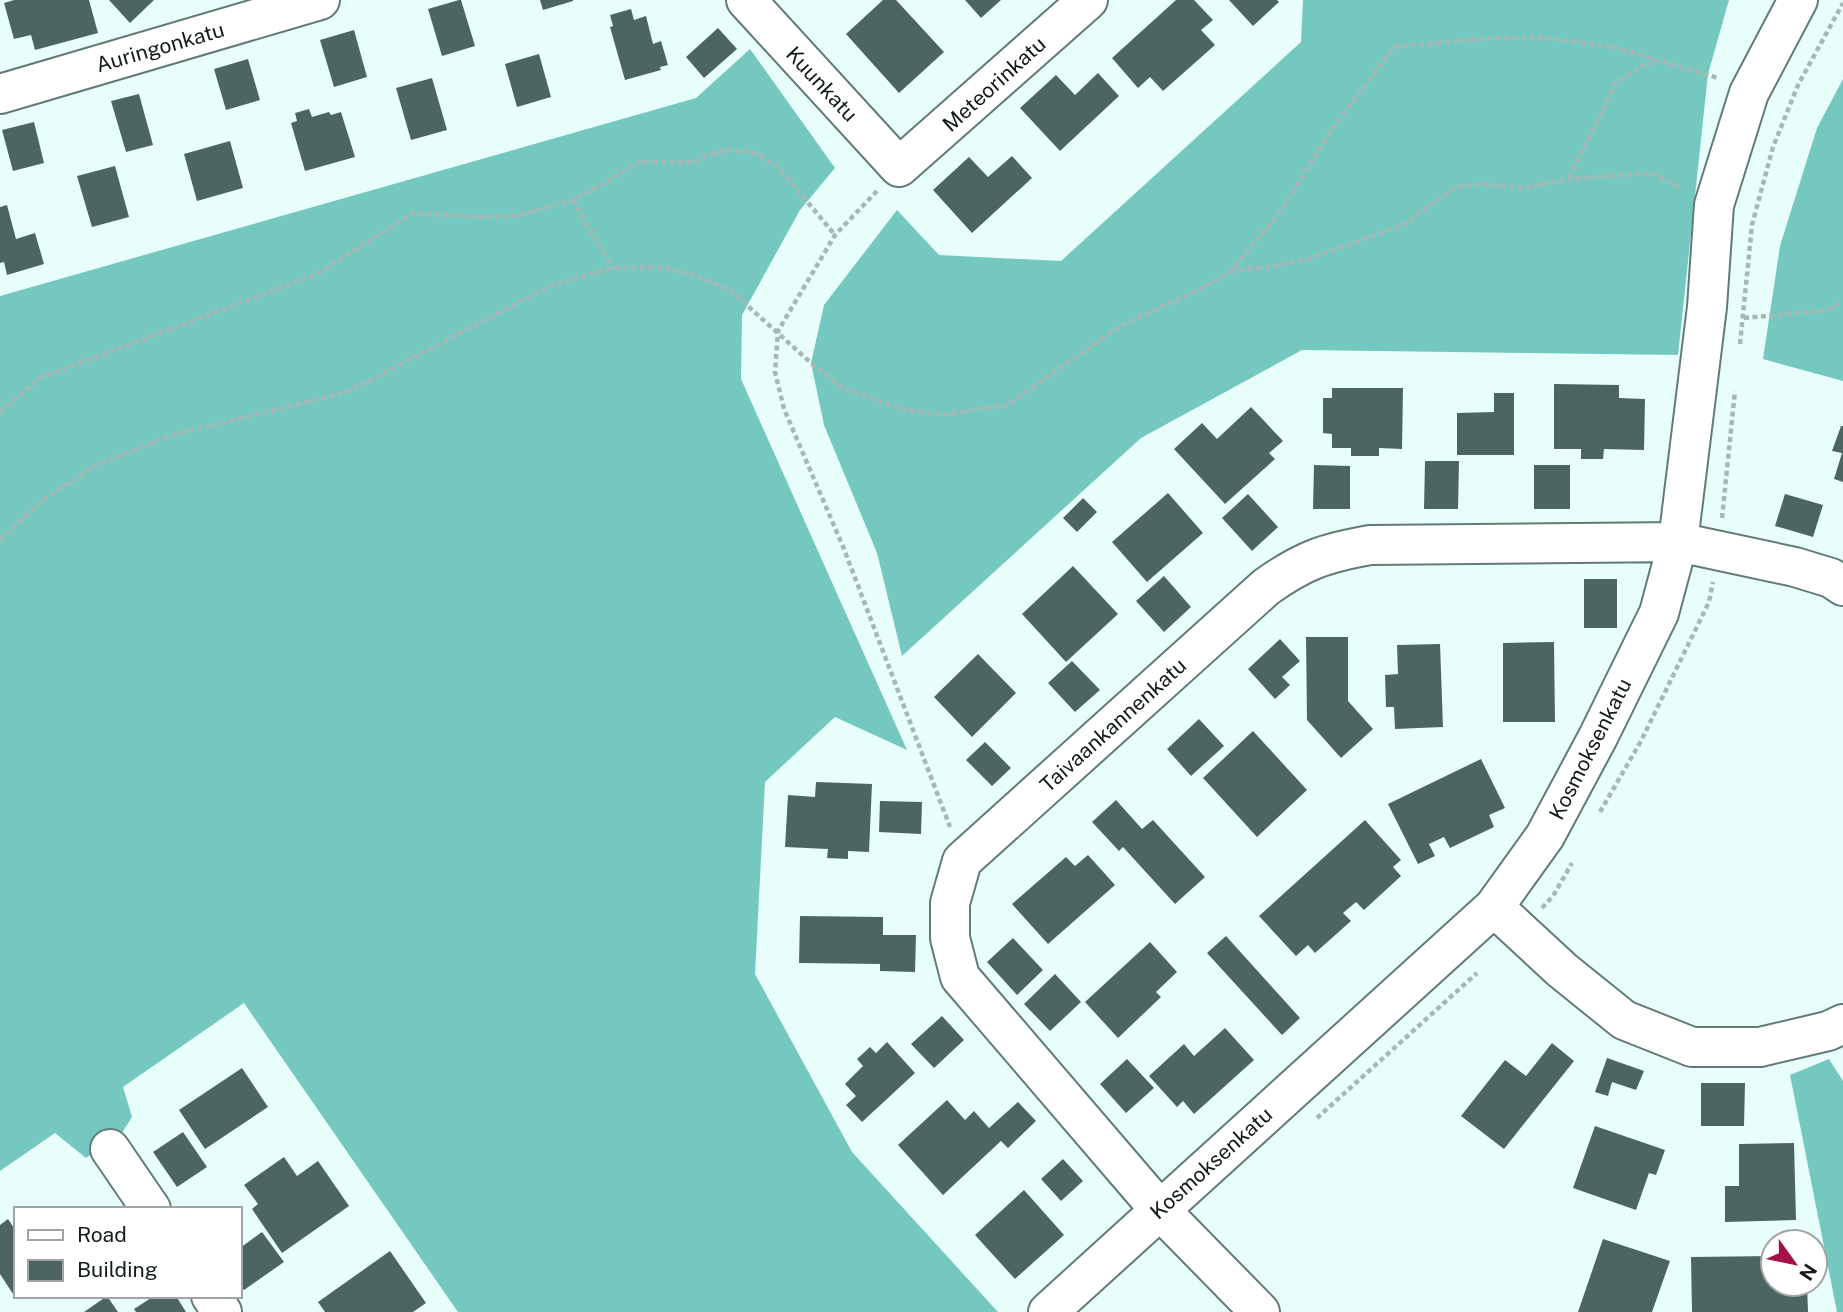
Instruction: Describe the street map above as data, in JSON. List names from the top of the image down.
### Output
{
  "streets": {
    "street": [
      "Auringonkatu",
      "Kuunkatu",
      "Meteorinkatu",
      "Taivaankannenkatu",
      "Kosmoksenkatu"
    ]
  },
  "crossings": [
    ["Kuunkatu", "Meteorinkatu"],
    ["Taivaankannenkatu", "Kosmoksenkatu"]
  ],
  "legend": ["Road", "Building"],
  "north": "bottom right"
}
